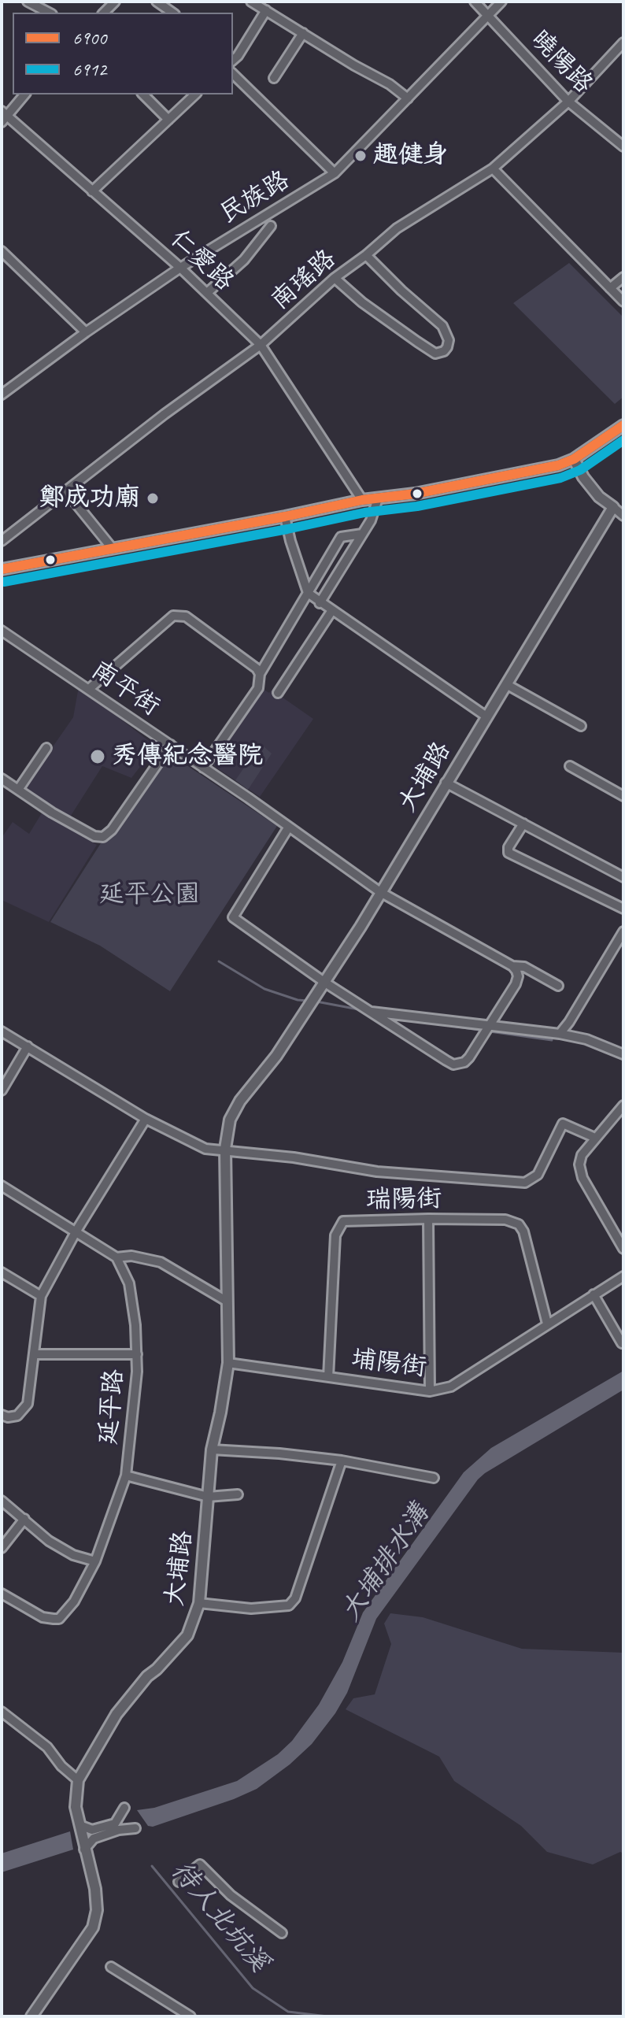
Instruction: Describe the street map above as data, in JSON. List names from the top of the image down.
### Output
{
  "streets": {
    "main road": ["大埔路"],
    "street": [
      "曉陽路",
      "民族路",
      "仁愛路",
      "南瑤路",
      "南平街",
      "瑞陽街",
      "埔陽街",
      "延平路"
    ]
  },
  "crossings": [
    ["曉陽路", "民族路"],
    ["曉陽路", "南瑤路"],
    ["民族路", "仁愛路"],
    ["仁愛路", "南瑤路"],
    ["南平街", "大埔路"],
    ["大埔路", "埔陽街"],
    ["瑞陽街", "埔陽街"]
  ],
  "water": ["大埔排水溝", "待人北坑溪"],
  "parks": ["延平公園"],
  "places": ["趣健身", "鄭成功廟", "秀傳紀念醫院"],
  "lines": ["transit line 6900", "transit line 6912"],
  "legend": ["6900", "6912"]
}
